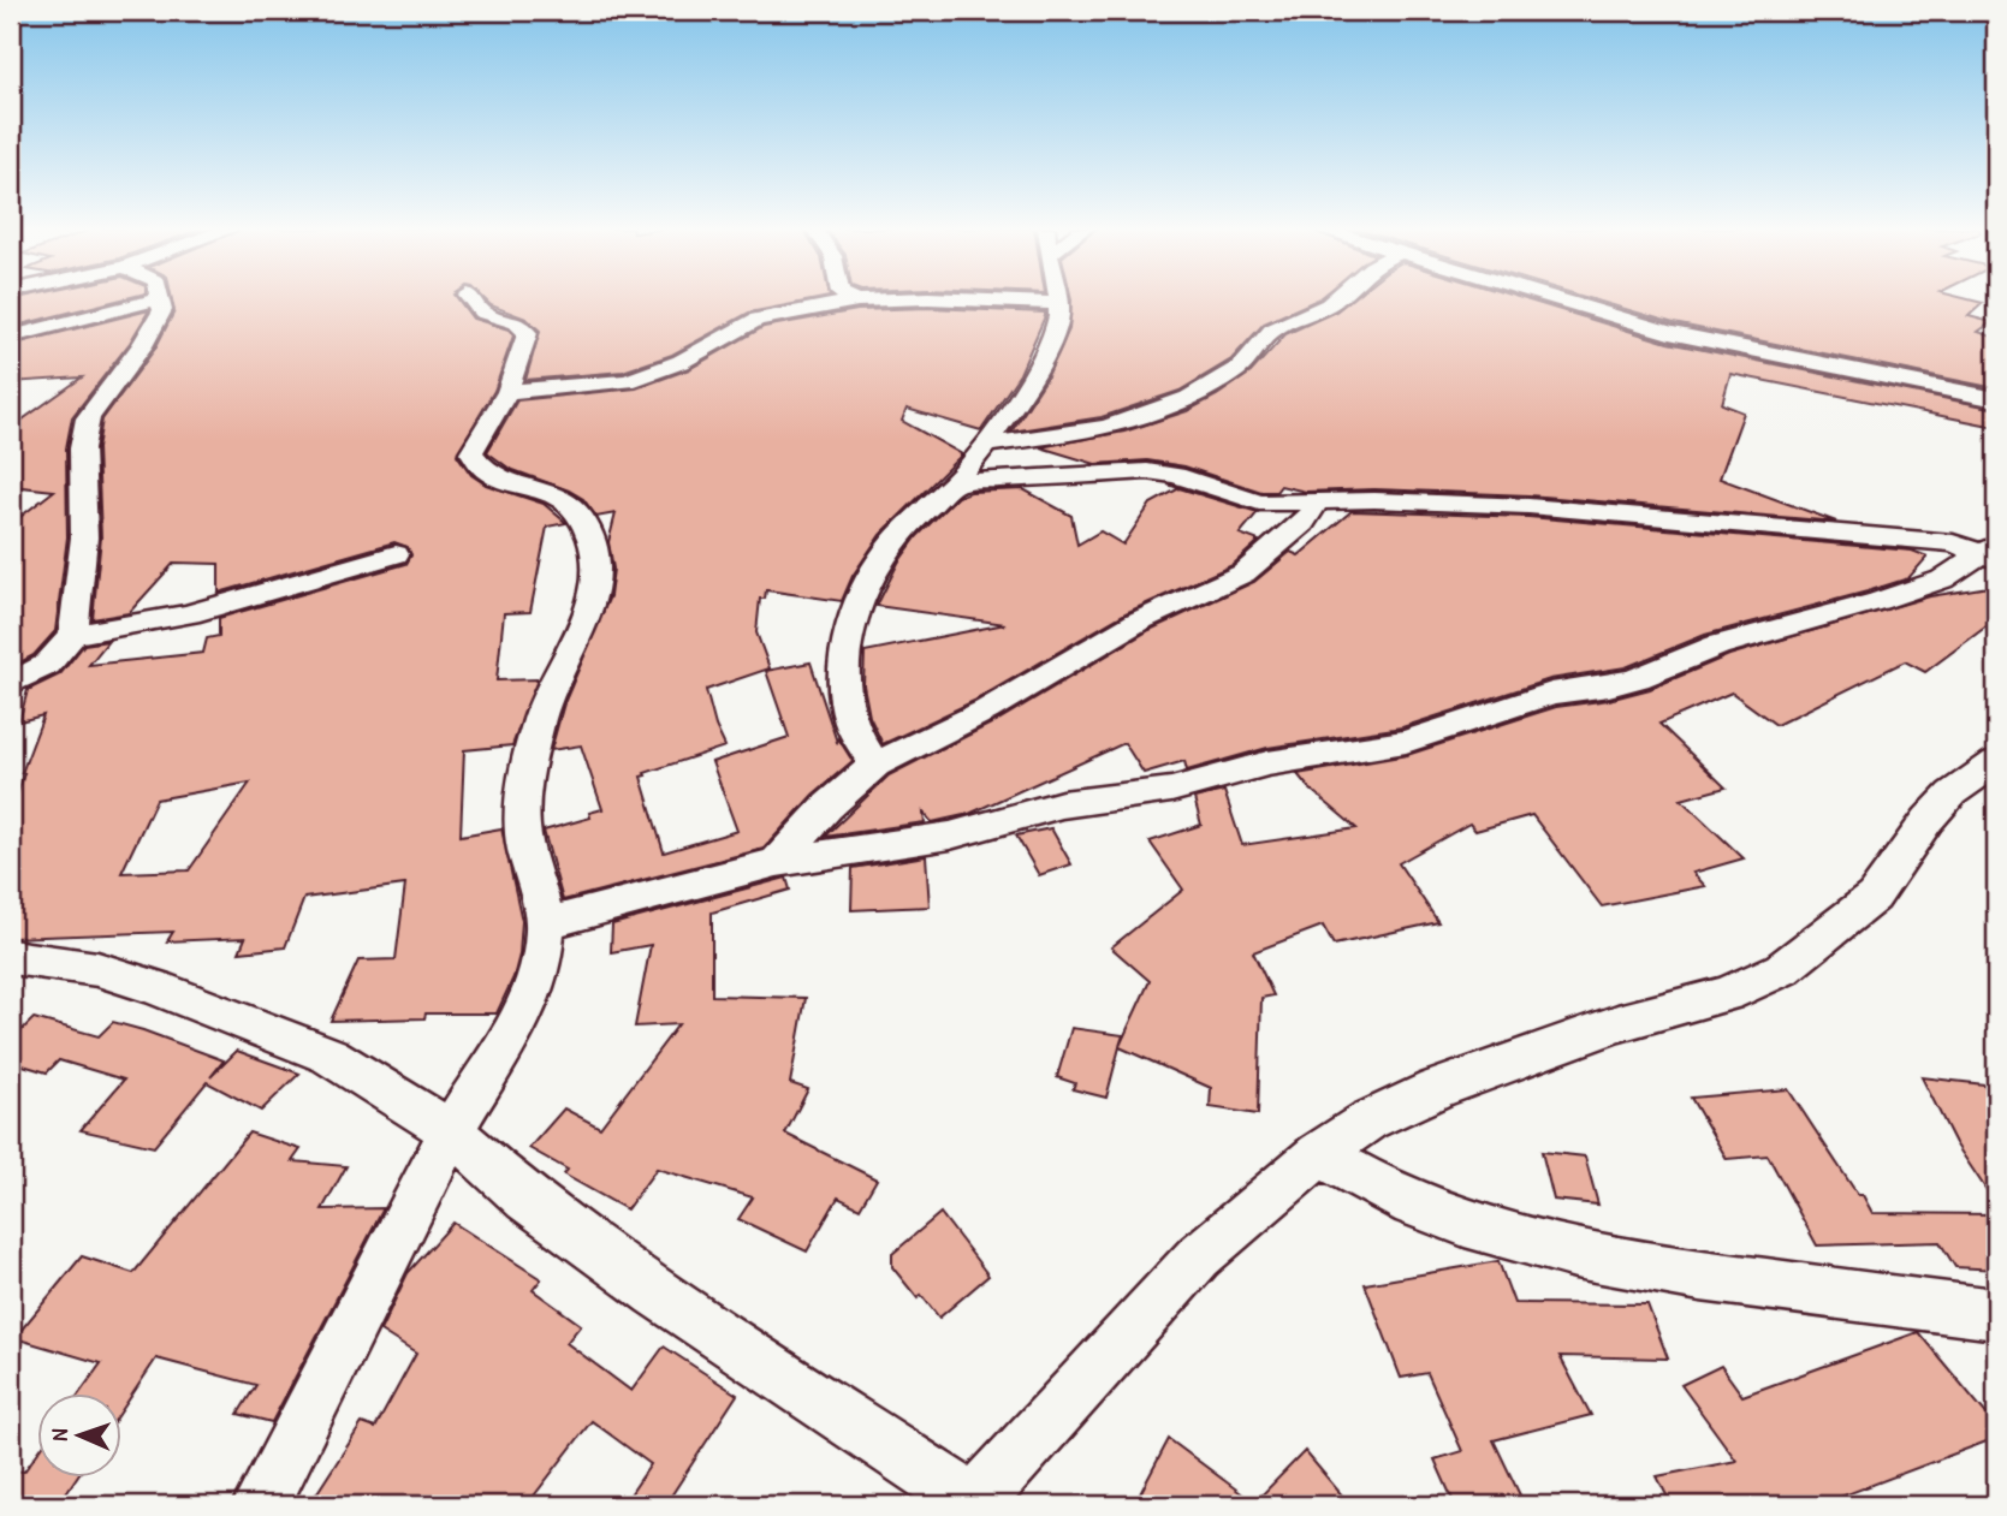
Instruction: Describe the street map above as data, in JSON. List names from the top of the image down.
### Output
{
  "north": "left"
}
